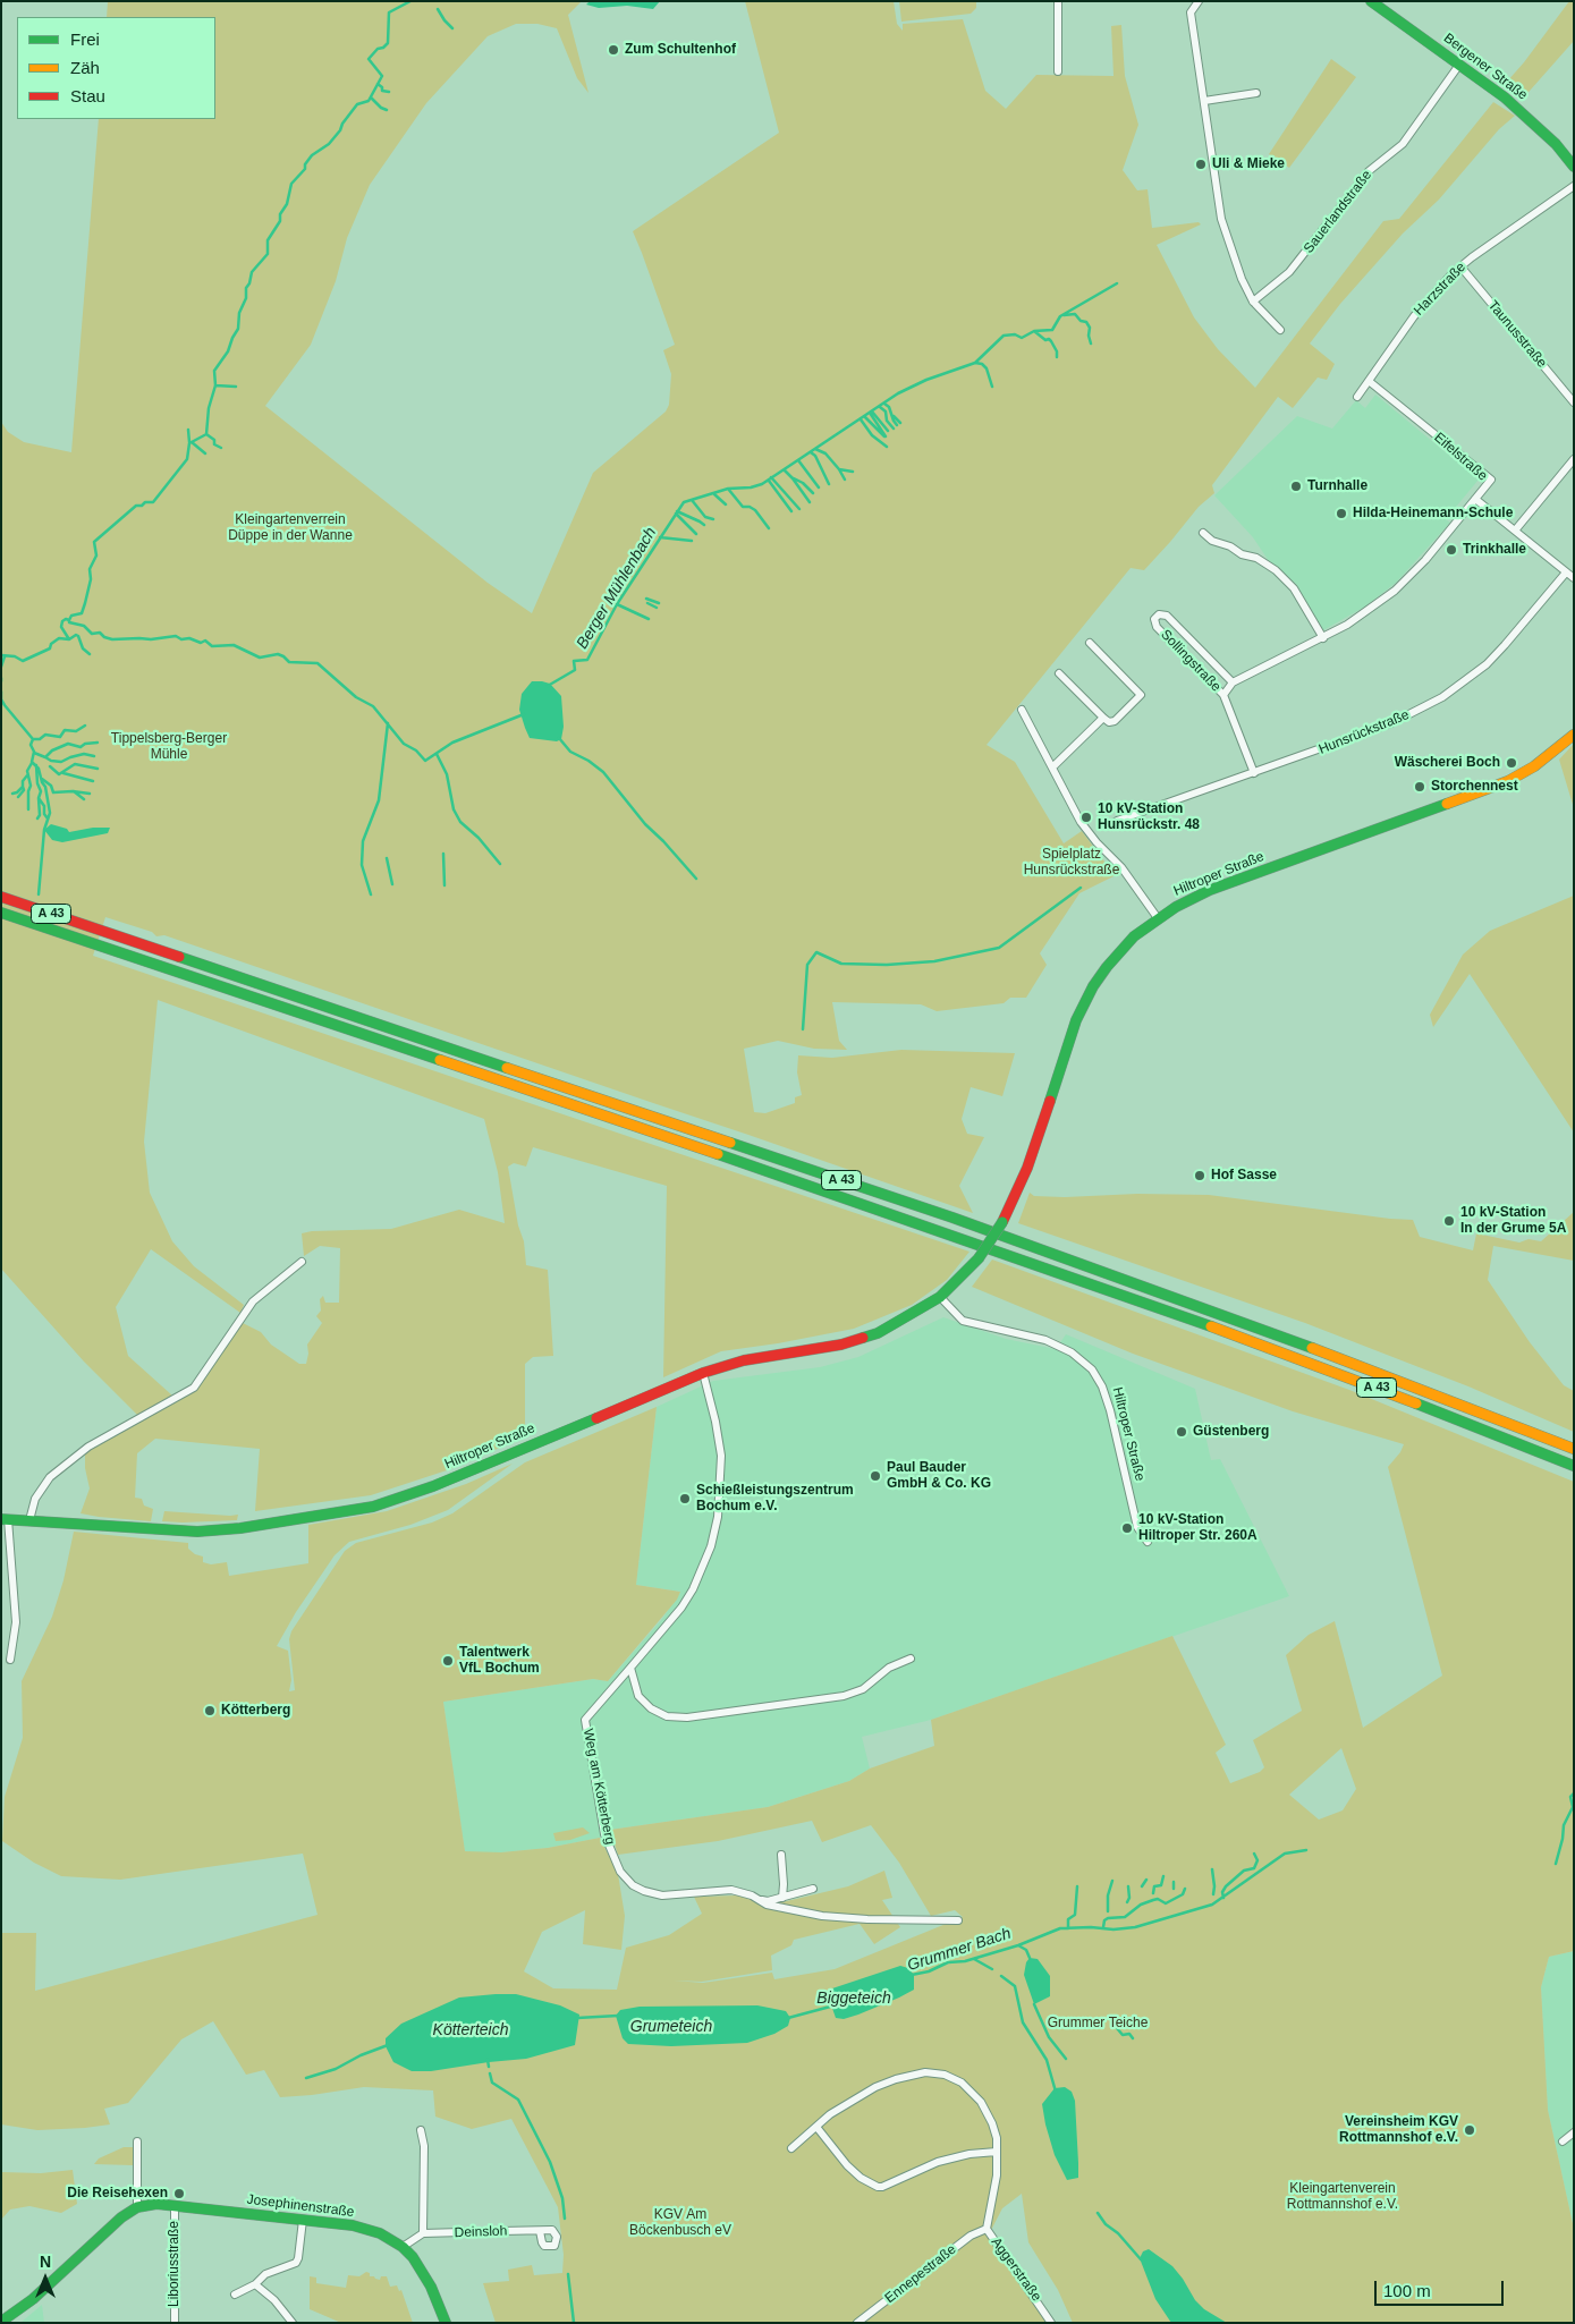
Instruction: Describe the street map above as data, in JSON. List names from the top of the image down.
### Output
{
  "streets": {
    "main road": [
      "Bergener Straße",
      "Hiltroper Straße",
      "A 43",
      "Josephinenstraße"
    ],
    "street": [
      "Sauerlandstraße",
      "Harzstraße",
      "Taunusstraße",
      "Eifelstraße",
      "Sollingstraße",
      "Hunsrückstraße",
      "Weg am Kötterberg",
      "Deinsloh",
      "Liboriusstraße",
      "Aggerstraße",
      "Ennepestraße"
    ]
  },
  "crossings": [
    ["Bergener Straße", "Sauerlandstraße"],
    ["Harzstraße", "Taunusstraße"],
    ["Harzstraße", "Eifelstraße"],
    ["Eifelstraße", "Hunsrückstraße"],
    ["Sollingstraße", "Hunsrückstraße"],
    ["Hiltroper Straße", "Weg am Kötterberg"],
    ["Josephinenstraße", "Liboriusstraße"],
    ["Aggerstraße", "Ennepestraße"]
  ],
  "water": [
    "Berger Mühlenbach",
    "Grummer Bach",
    "Biggeteich",
    "Grumeteich",
    "Kötterteich"
  ],
  "parks": [
    "Kleingartenverrein Düppe in der Wanne",
    "Tippelsberg-Berger Mühle",
    "Spielplatz Hunsrückstraße",
    "Grummer Teiche",
    "Kleingartenverein Rottmannshof e.V.",
    "KGV Am Böckenbusch eV"
  ],
  "places": [
    "Zum Schultenhof",
    "Uli & Mieke",
    "Turnhalle",
    "Hilda-Heinemann-Schule",
    "Trinkhalle",
    "Wäscherei Boch",
    "Storchennest",
    "10 kV-Station Hunsrückstr. 48",
    "Hof Sasse",
    "10 kV-Station In der Grume 5A",
    "Güstenberg",
    "Paul Bauder GmbH & Co. KG",
    "Schießleistungszentrum Bochum e.V.",
    "10 kV-Station Hiltroper Str. 260A",
    "Talentwerk VfL Bochum",
    "Kötterberg",
    "Vereinsheim KGV Rottmannshof e.V.",
    "Die Reisehexen"
  ],
  "legend": ["Frei", "Zäh", "Stau"],
  "scale_bar": "100 m",
  "north": "top"
}
